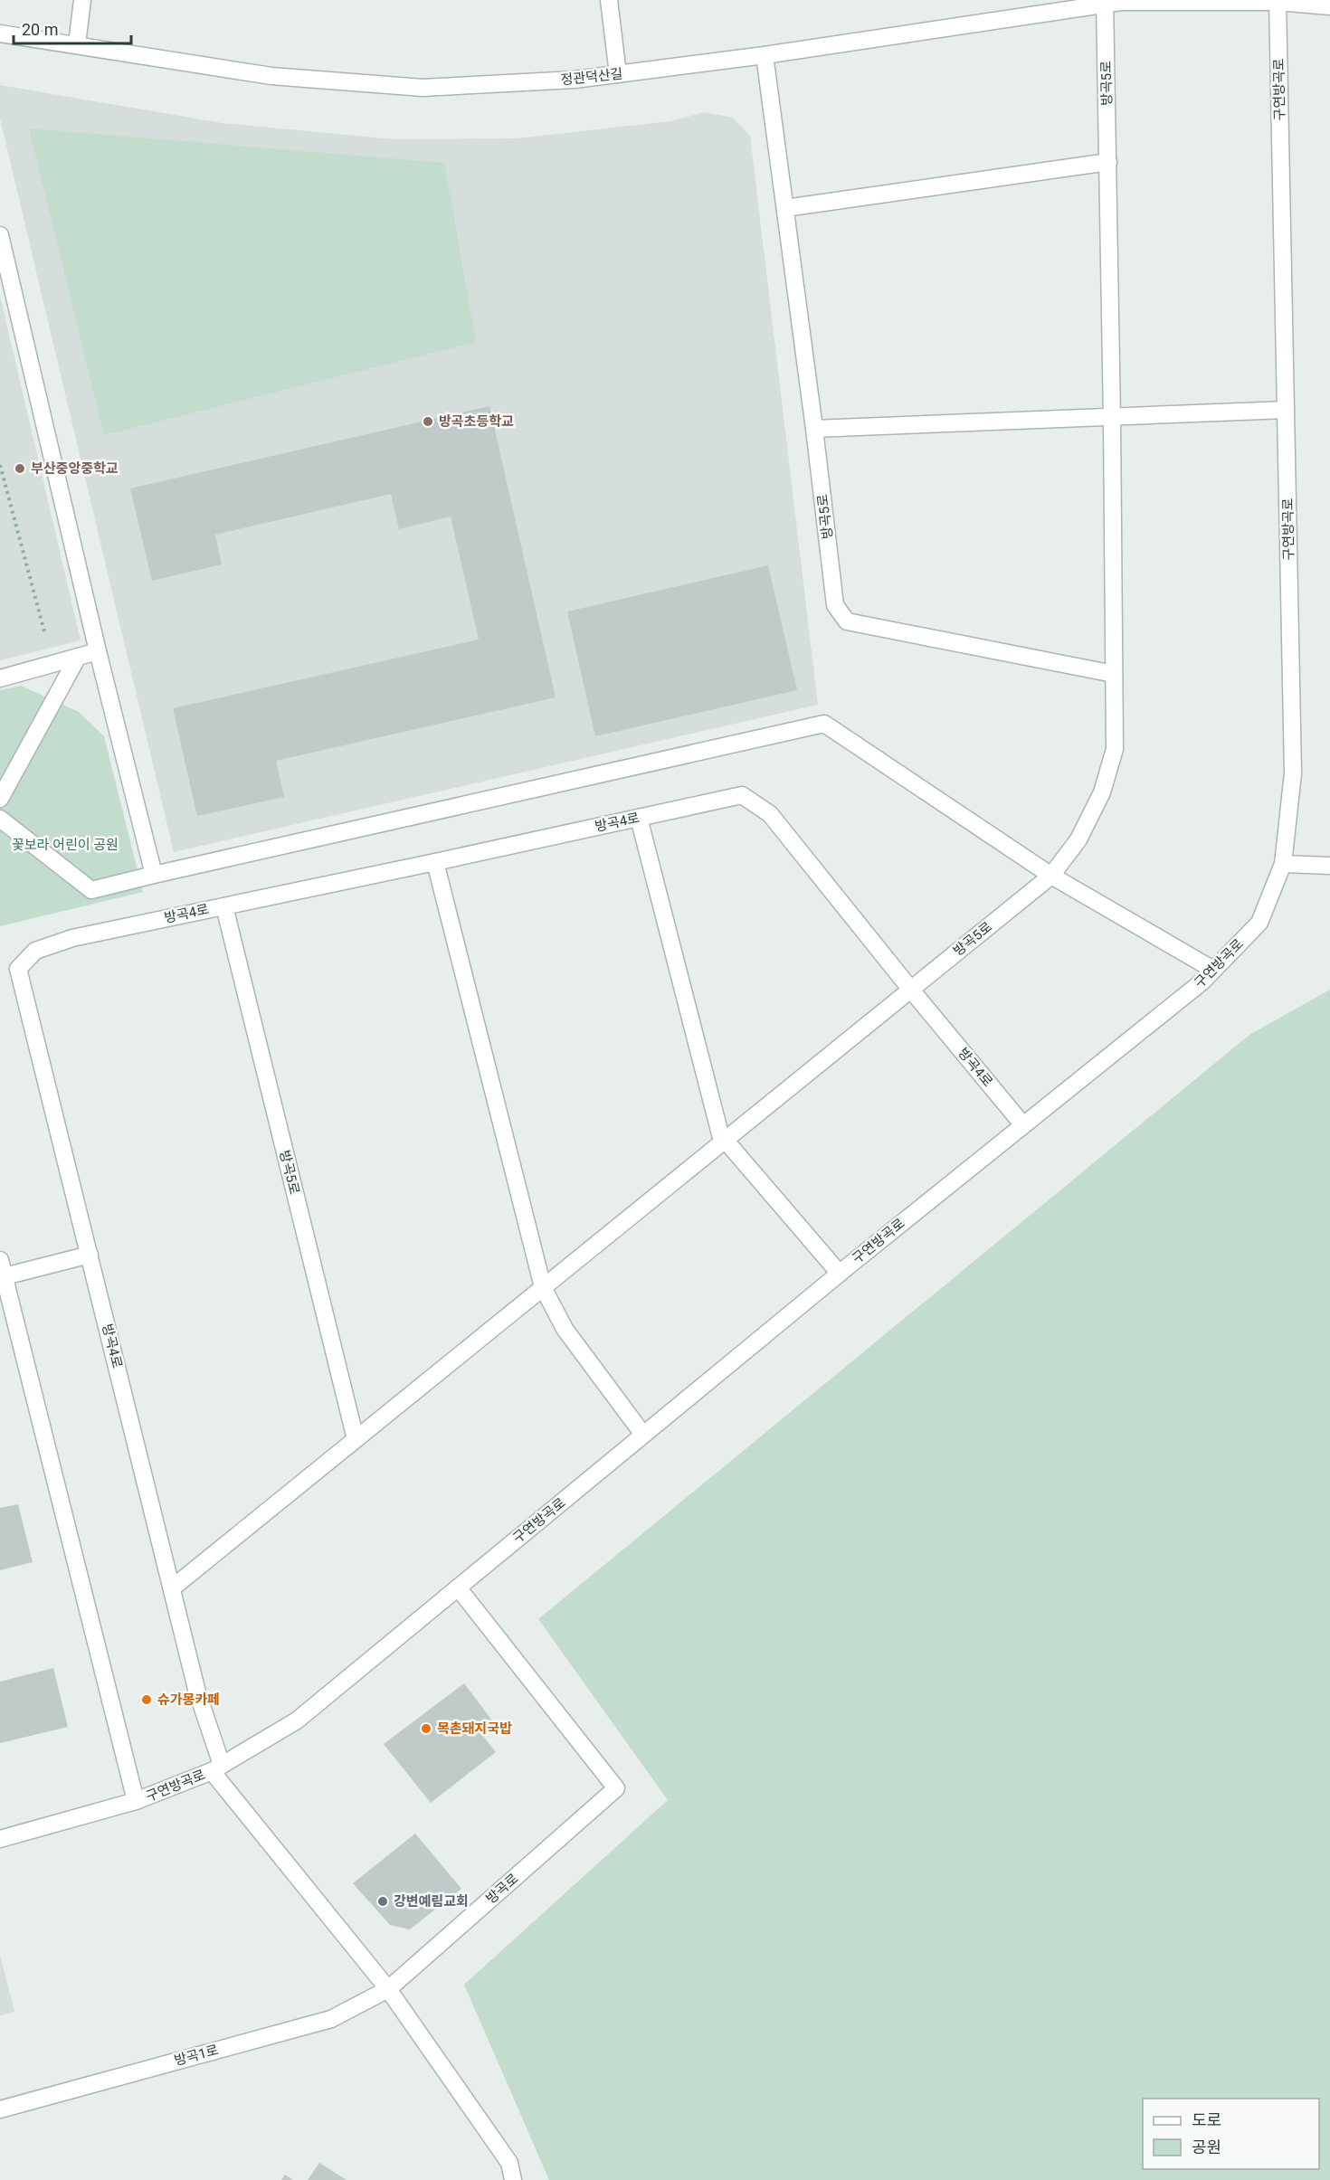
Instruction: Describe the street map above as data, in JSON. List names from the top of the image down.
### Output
{
  "streets": {
    "street": [
      "정관덕산길",
      "방곡5로",
      "구연방곡로",
      "방곡4로",
      "방곡로",
      "방곡1로"
    ]
  },
  "crossings": [
    ["정관덕산길", "방곡5로"],
    ["정관덕산길", "구연방곡로"],
    ["방곡5로", "방곡4로"],
    ["구연방곡로", "방곡4로"],
    ["구연방곡로", "방곡로"],
    ["방곡로", "방곡1로"]
  ],
  "parks": ["꽃보라 어린이 공원"],
  "places": [
    "방곡초등학교",
    "부산중앙중학교",
    "슈가몽카페",
    "목촌돼지국밥",
    "강변예림교회"
  ],
  "legend": ["도로", "공원"],
  "scale_bar": "20 m"
}
